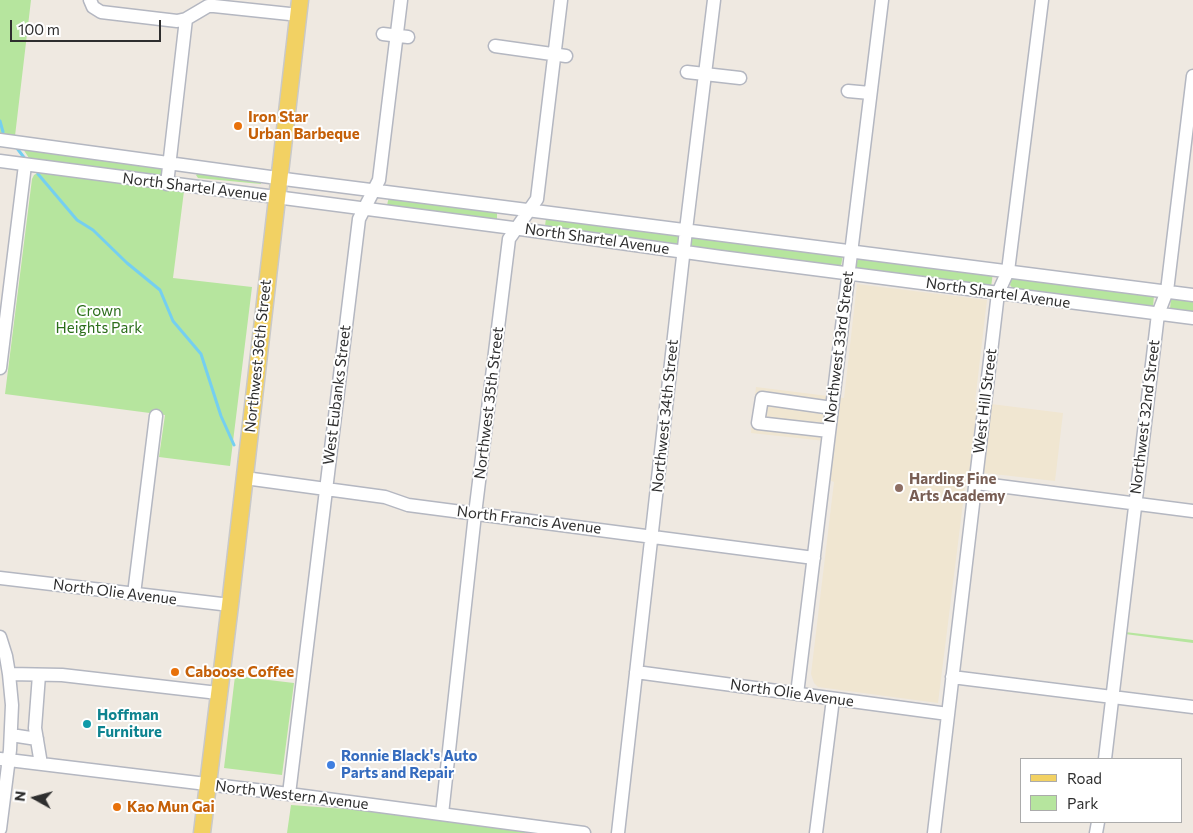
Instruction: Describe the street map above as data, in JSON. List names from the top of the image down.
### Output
{
  "streets": {
    "main road": ["Northwest 36th Street"],
    "street": [
      "North Shartel Avenue",
      "Northwest 33rd Street",
      "West Eubanks Street",
      "West Hill Street",
      "Northwest 35th Street",
      "Northwest 34th Street",
      "Northwest 32nd Street",
      "North Francis Avenue",
      "North Olie Avenue",
      "North Western Avenue"
    ]
  },
  "crossings": [
    ["North Shartel Avenue", "Northwest 33rd Street"],
    ["North Shartel Avenue", "Northwest 36th Street"],
    ["North Shartel Avenue", "West Eubanks Street"],
    ["North Shartel Avenue", "West Hill Street"],
    ["North Shartel Avenue", "Northwest 35th Street"],
    ["North Shartel Avenue", "Northwest 34th Street"],
    ["North Shartel Avenue", "Northwest 32nd Street"],
    ["Northwest 33rd Street", "North Francis Avenue"],
    ["Northwest 33rd Street", "North Olie Avenue"],
    ["Northwest 36th Street", "North Francis Avenue"],
    ["Northwest 36th Street", "North Olie Avenue"],
    ["Northwest 36th Street", "North Western Avenue"],
    ["West Eubanks Street", "North Francis Avenue"],
    ["West Eubanks Street", "North Western Avenue"],
    ["West Hill Street", "North Olie Avenue"],
    ["Northwest 35th Street", "North Francis Avenue"],
    ["Northwest 35th Street", "North Western Avenue"],
    ["Northwest 34th Street", "North Francis Avenue"],
    ["Northwest 34th Street", "North Olie Avenue"]
  ],
  "parks": ["Crown Heights Park"],
  "places": [
    "Iron Star Urban Barbeque",
    "Harding Fine Arts Academy",
    "Caboose Coffee",
    "Hoffman Furniture",
    "Ronnie Black's Auto Parts and Repair",
    "Kao Mun Gai"
  ],
  "legend": ["Road", "Park"],
  "scale_bar": "100 m",
  "north": "left"
}
